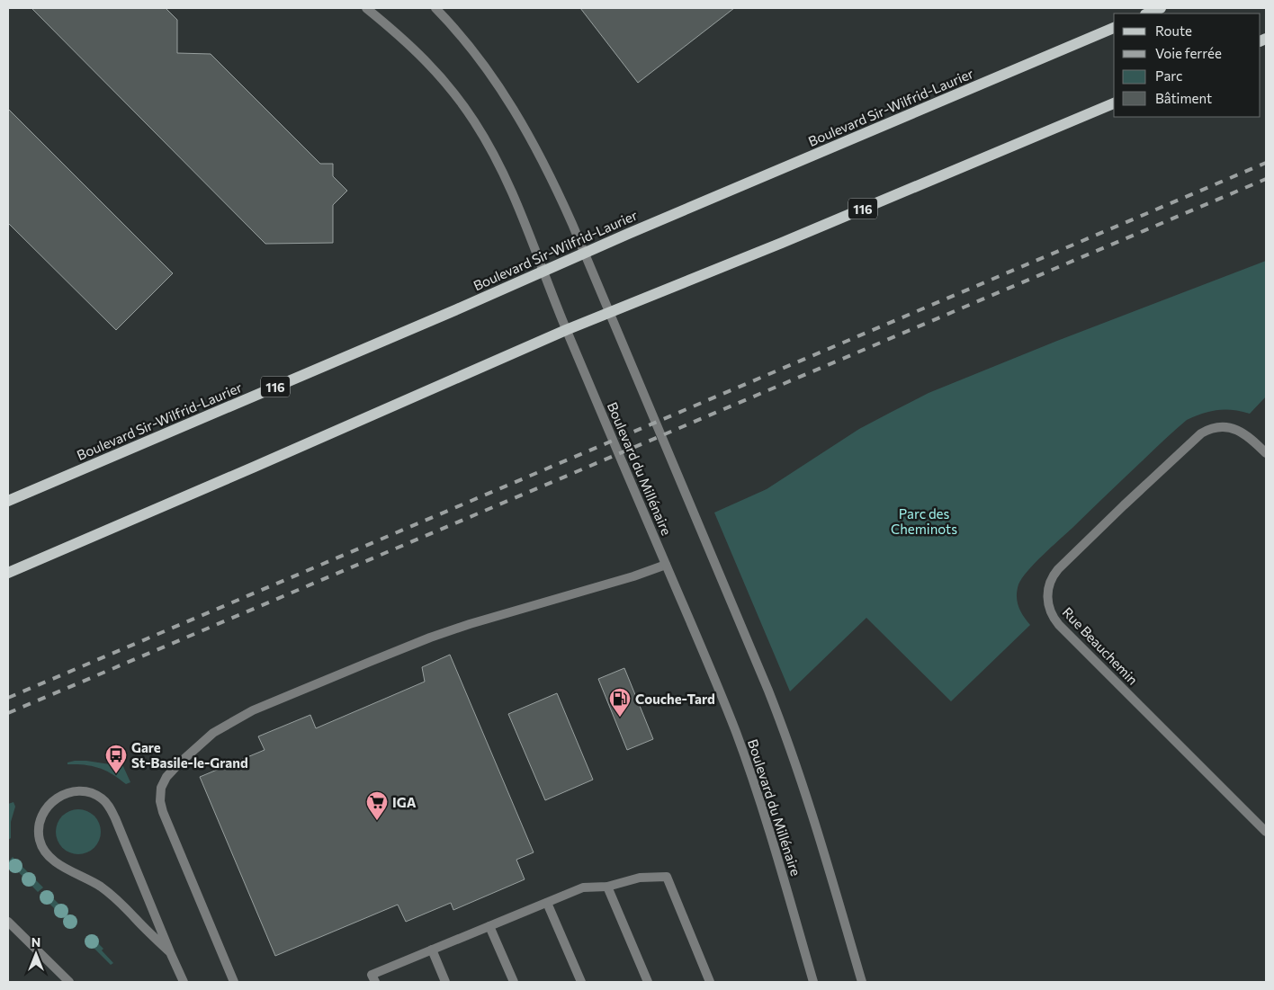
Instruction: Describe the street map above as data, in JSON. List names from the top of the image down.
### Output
{
  "streets": {
    "main road": ["Boulevard Sir-Wilfrid-Laurier", "116"],
    "street": ["Boulevard du Millénaire", "Rue Beauchemin"]
  },
  "crossings": [
    ["Boulevard Sir-Wilfrid-Laurier", "Boulevard du Millénaire"],
    ["116", "Boulevard du Millénaire"]
  ],
  "parks": ["Parc des Cheminots"],
  "places": {
    "fuel station": ["Couche-Tard"],
    "bus stop": ["Gare St-Basile-le-Grand"],
    "supermarket": ["IGA"]
  },
  "legend": [
    "Route",
    "Voie ferrée",
    "Parc",
    "Bâtiment"
  ],
  "north": "top"
}
